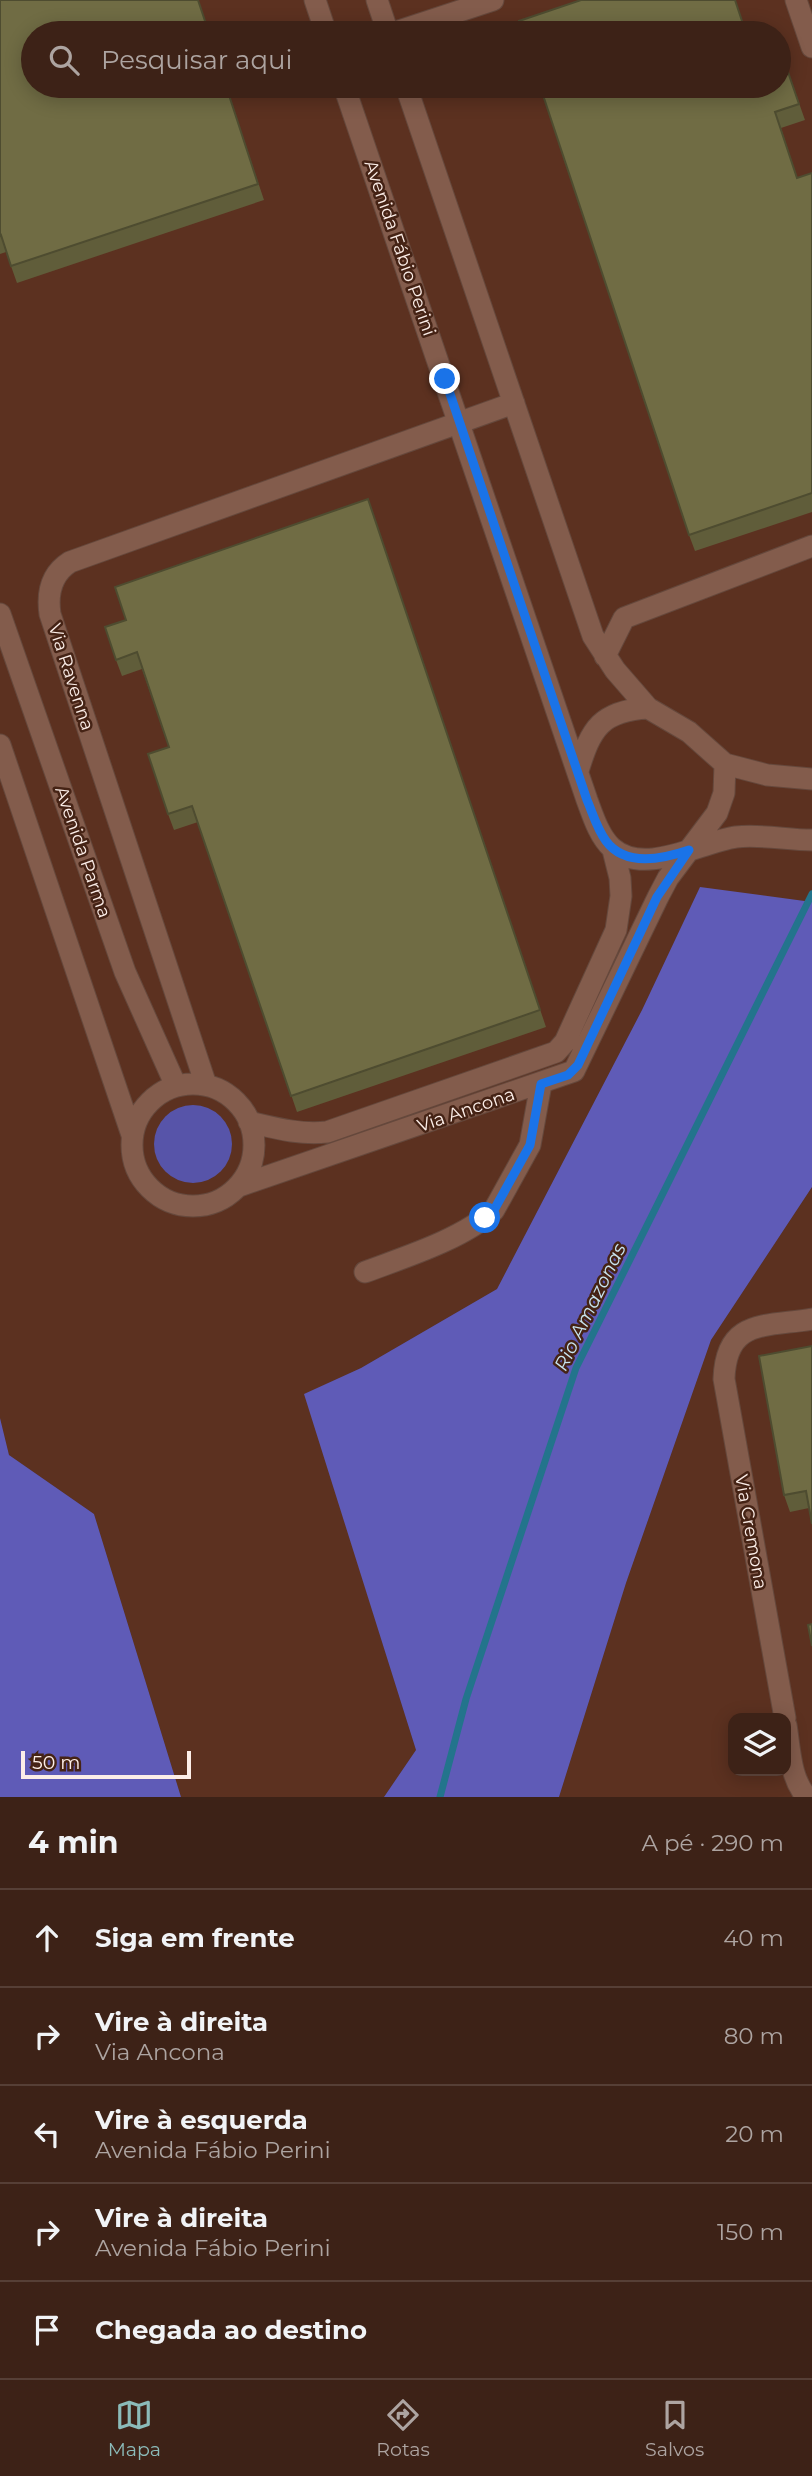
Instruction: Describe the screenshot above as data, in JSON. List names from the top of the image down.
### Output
{
  "streets": {
    "street": [
      "Avenida Fábio Perini",
      "Via Ravenna",
      "Avenida Parma",
      "Via Ancona",
      "Via Cremona"
    ]
  },
  "crossings": [
    ["Avenida Fábio Perini", "Via Ravenna"],
    ["Avenida Fábio Perini", "Via Ancona"],
    ["Via Ravenna", "Avenida Parma"],
    ["Via Ravenna", "Via Ancona"],
    ["Avenida Parma", "Via Ancona"]
  ],
  "water": ["Rio Amazonas"],
  "scale_bar": "50 m",
  "page": {
    "search": "Pesquisar aqui",
    "scale": "50 m",
    "heading": ["4 min", "A pé · 290 m"],
    "list": [
      ["Siga em frente", "40 m"],
      ["Vire à direita", "Via Ancona", "80 m"],
      ["Vire à esquerda", "Avenida Fábio Perini", "20 m"],
      ["Vire à direita", "Avenida Fábio Perini", "150 m"],
      "Chegada ao destino"
    ],
    "nav": ["Mapa", "Rotas", "Salvos"]
  }
}
